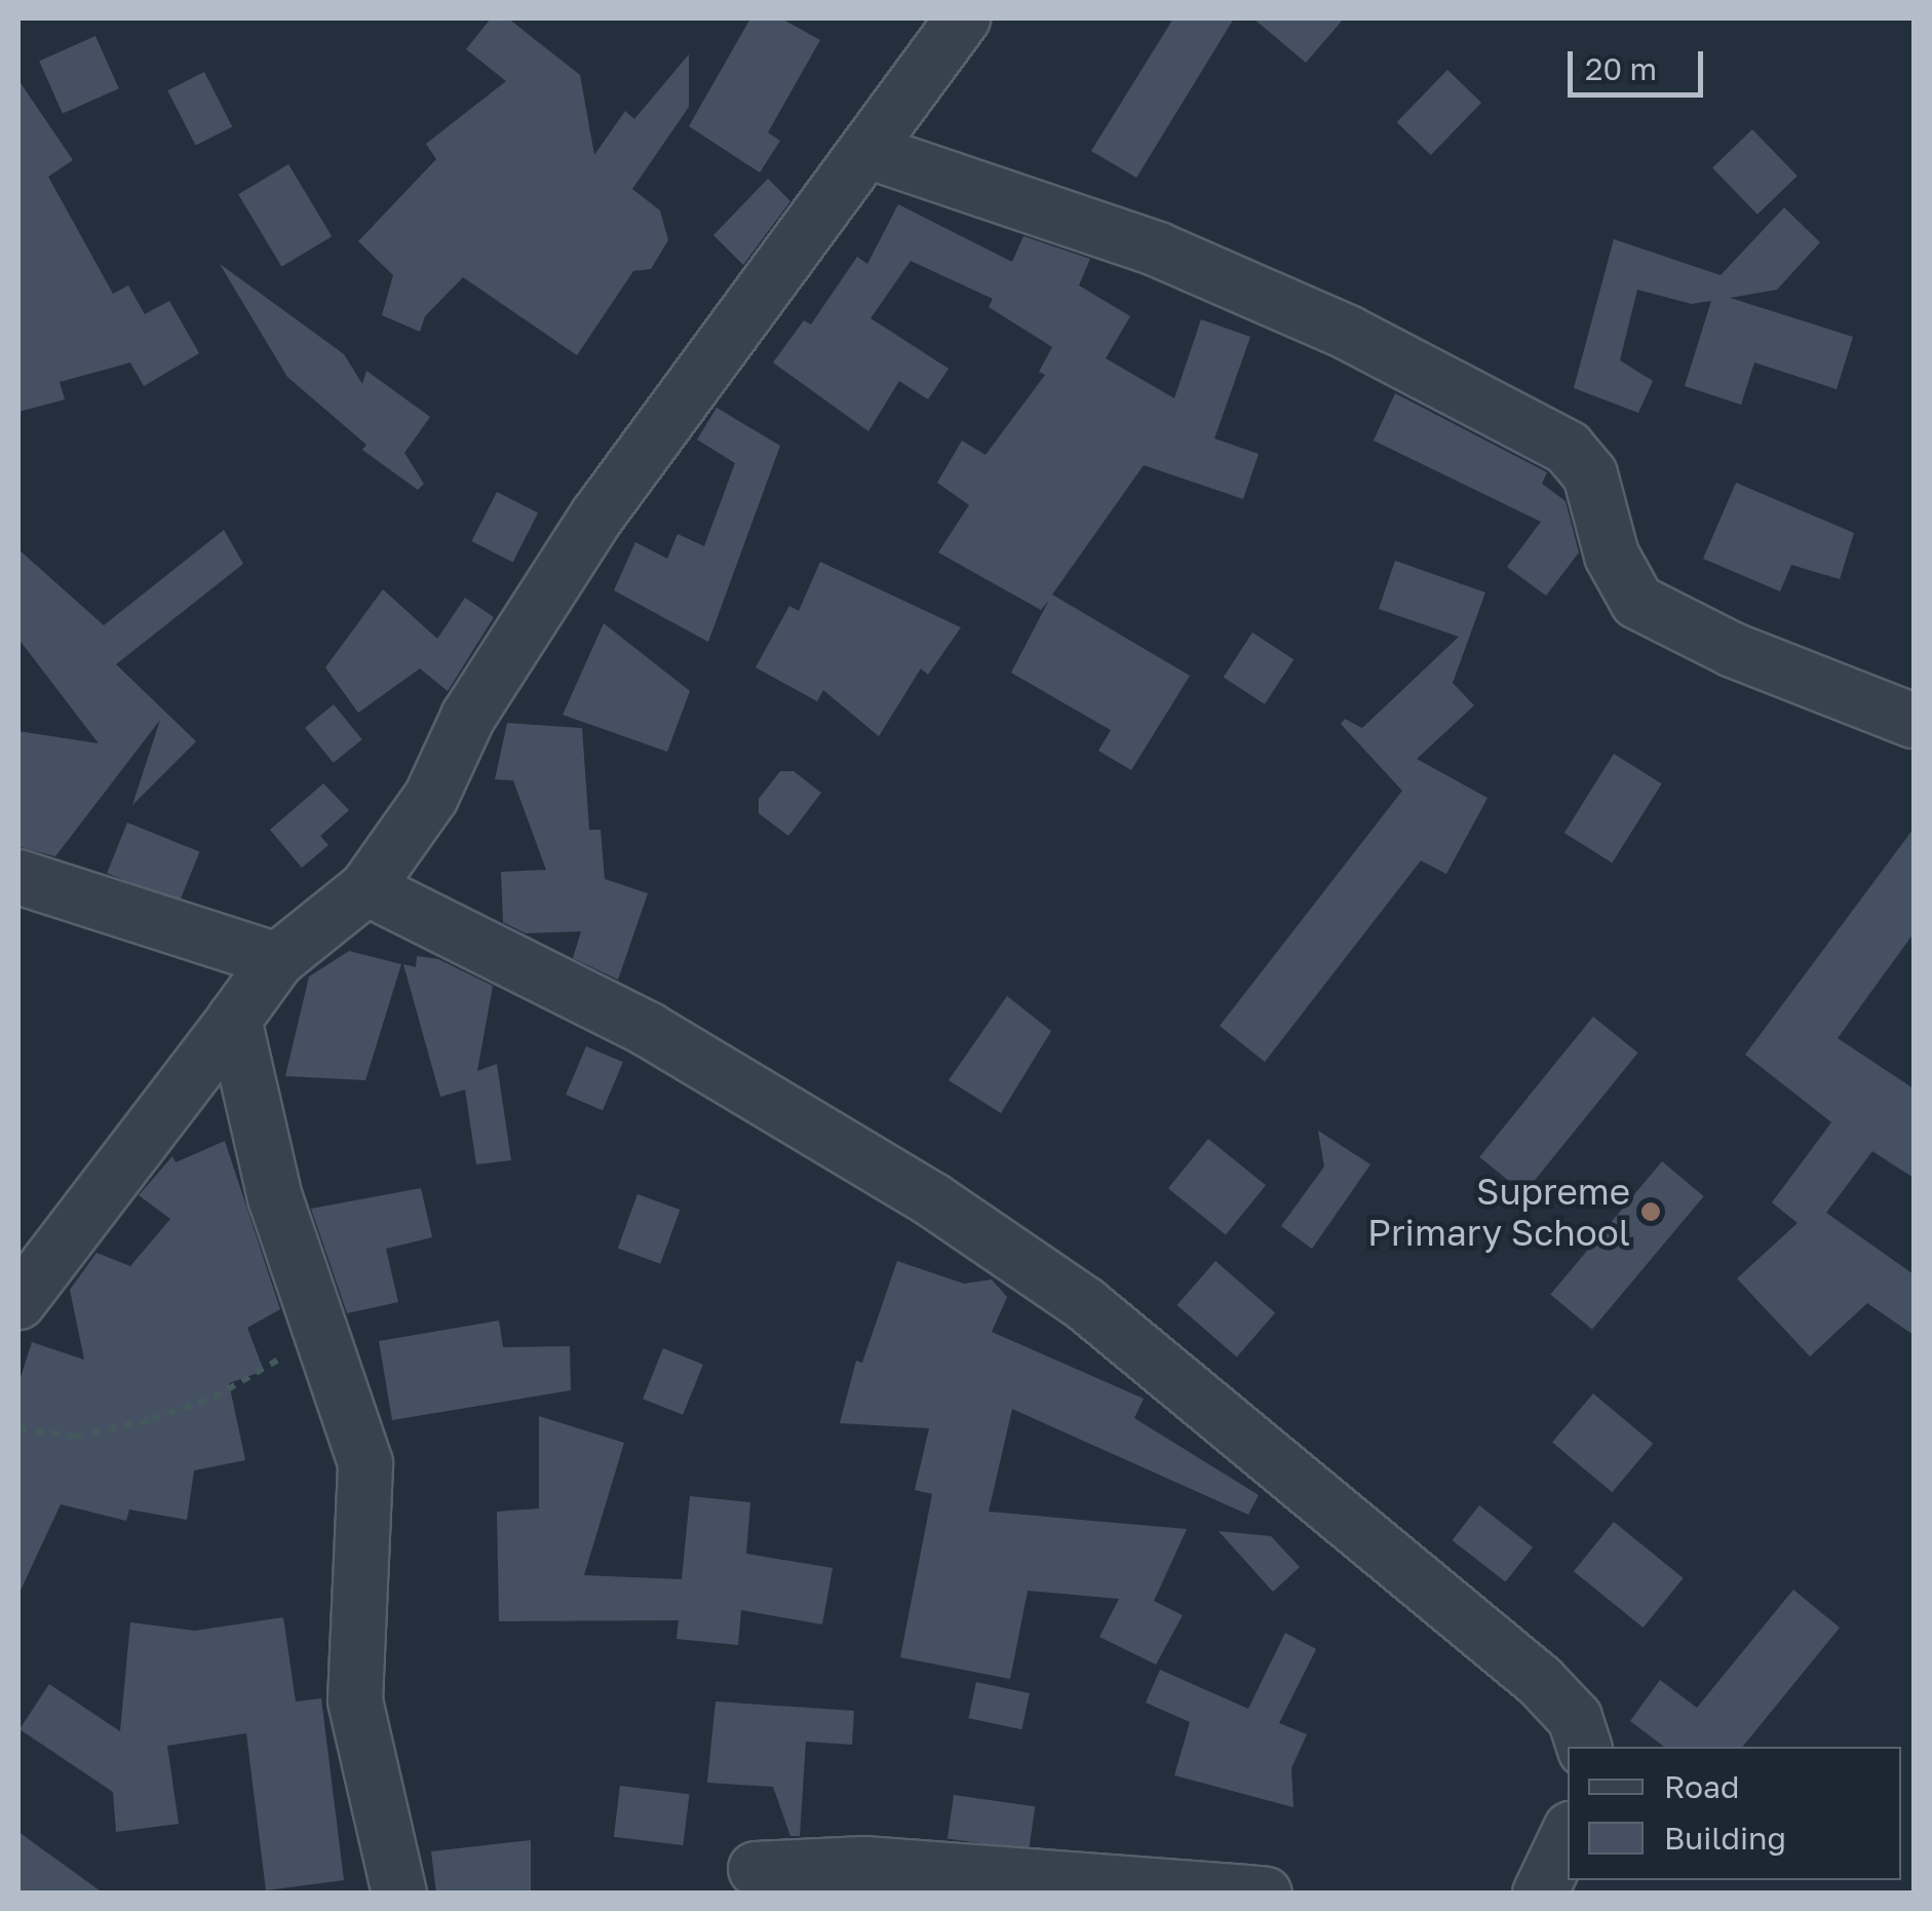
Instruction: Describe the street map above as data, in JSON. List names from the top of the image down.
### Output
{
  "places": ["Supreme Primary School"],
  "legend": ["Road", "Building"],
  "scale_bar": "20 m"
}
